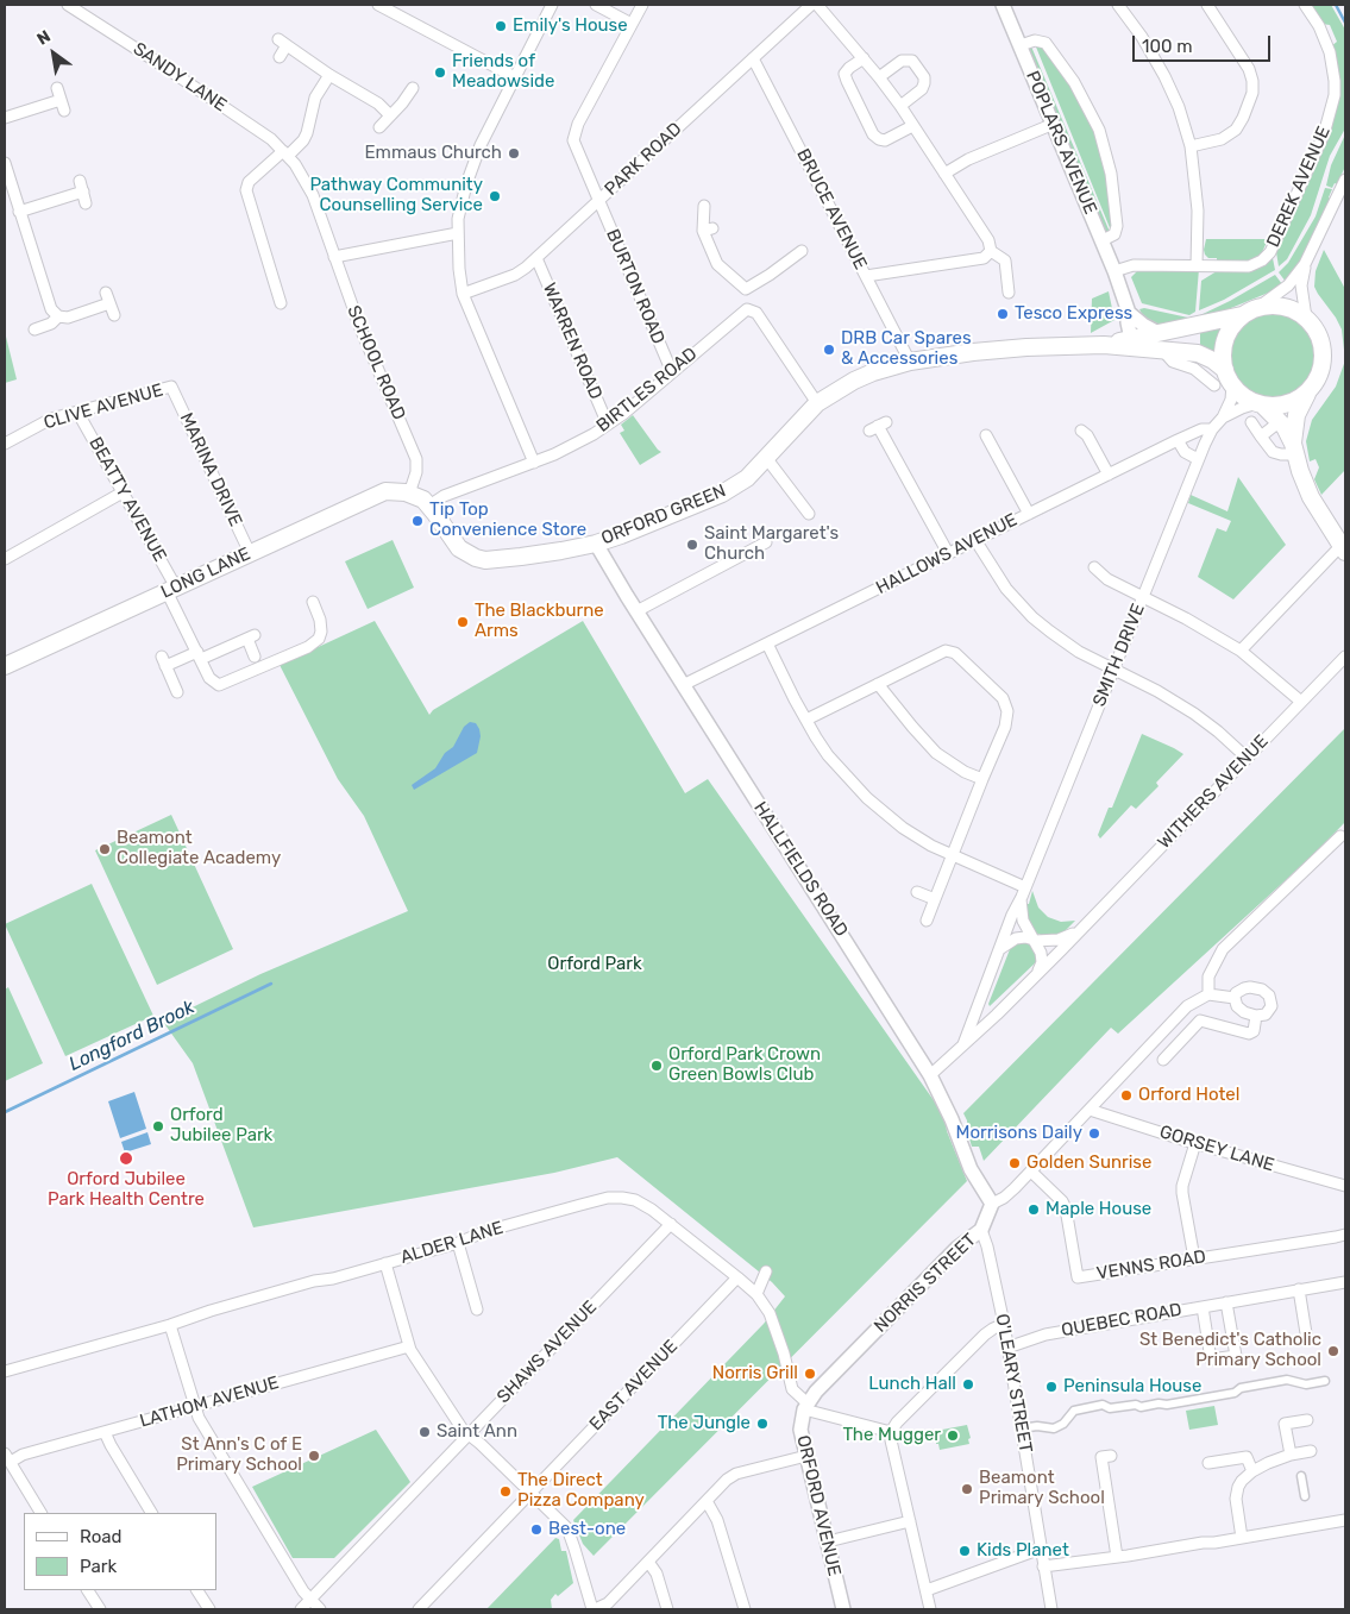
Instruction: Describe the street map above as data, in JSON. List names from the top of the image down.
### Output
{
  "streets": {
    "main road": ["ORFORD GREEN", "LONG LANE"],
    "street": [
      "SANDY LANE",
      "POPLARS AVENUE",
      "PARK ROAD",
      "DEREK AVENUE",
      "BRUCE AVENUE",
      "BURTON ROAD",
      "WARREN ROAD",
      "SCHOOL ROAD",
      "BIRTLES ROAD",
      "CLIVE AVENUE",
      "MARINA DRIVE",
      "BEATTY AVENUE",
      "HALLOWS AVENUE",
      "SMITH DRIVE",
      "WITHERS AVENUE",
      "HALLFIELDS ROAD",
      "GORSEY LANE",
      "ALDER LANE",
      "VENNS ROAD",
      "NORRIS STREET",
      "QUEBEC ROAD",
      "SHAWS AVENUE",
      "O'LEARY STREET",
      "EAST AVENUE",
      "LATHOM AVENUE",
      "ORFORD AVENUE"
    ]
  },
  "crossings": [
    ["SANDY LANE", "SCHOOL ROAD"],
    ["POPLARS AVENUE", "DEREK AVENUE"],
    ["POPLARS AVENUE", "ORFORD GREEN"],
    ["PARK ROAD", "BRUCE AVENUE"],
    ["PARK ROAD", "BURTON ROAD"],
    ["PARK ROAD", "WARREN ROAD"],
    ["BRUCE AVENUE", "ORFORD GREEN"],
    ["BURTON ROAD", "BIRTLES ROAD"],
    ["WARREN ROAD", "BIRTLES ROAD"],
    ["SCHOOL ROAD", "LONG LANE"],
    ["BIRTLES ROAD", "ORFORD GREEN"],
    ["CLIVE AVENUE", "MARINA DRIVE"],
    ["CLIVE AVENUE", "BEATTY AVENUE"],
    ["MARINA DRIVE", "LONG LANE"],
    ["BEATTY AVENUE", "LONG LANE"],
    ["ORFORD GREEN", "SMITH DRIVE"],
    ["ORFORD GREEN", "HALLFIELDS ROAD"],
    ["HALLOWS AVENUE", "SMITH DRIVE"],
    ["HALLOWS AVENUE", "HALLFIELDS ROAD"],
    ["SMITH DRIVE", "WITHERS AVENUE"],
    ["WITHERS AVENUE", "HALLFIELDS ROAD"],
    ["HALLFIELDS ROAD", "NORRIS STREET"],
    ["ALDER LANE", "NORRIS STREET"],
    ["ALDER LANE", "SHAWS AVENUE"],
    ["ALDER LANE", "EAST AVENUE"],
    ["ALDER LANE", "ORFORD AVENUE"],
    ["NORRIS STREET", "O'LEARY STREET"],
    ["NORRIS STREET", "ORFORD AVENUE"],
    ["QUEBEC ROAD", "O'LEARY STREET"]
  ],
  "water": ["Longford Brook"],
  "parks": ["Orford Park"],
  "places": [
    "Emily's House",
    "Friends of Meadowside",
    "Emmaus Church",
    "Pathway Community Counselling Service",
    "Tesco Express",
    "DRB Car Spares & Accessories",
    "Tip Top Convenience Store",
    "Saint Margaret's Church",
    "The Blackburne Arms",
    "Beamont Collegiate Academy",
    "Orford Park Crown Green Bowls Club",
    "Orford Hotel",
    "Orford Jubilee Park",
    "Morrisons Daily",
    "Orford Jubilee Park Health Centre",
    "Golden Sunrise",
    "Maple House",
    "St Benedict's Catholic Primary School",
    "Norris Grill",
    "Lunch Hall",
    "Peninsula House",
    "The Jungle",
    "Saint Ann",
    "The Mugger",
    "St Ann's C of E Primary School",
    "Beamont Primary School",
    "The Direct Pizza Company",
    "Best-one",
    "Kids Planet"
  ],
  "legend": ["Road", "Park"],
  "scale_bar": "100 m",
  "north": "top left"
}
